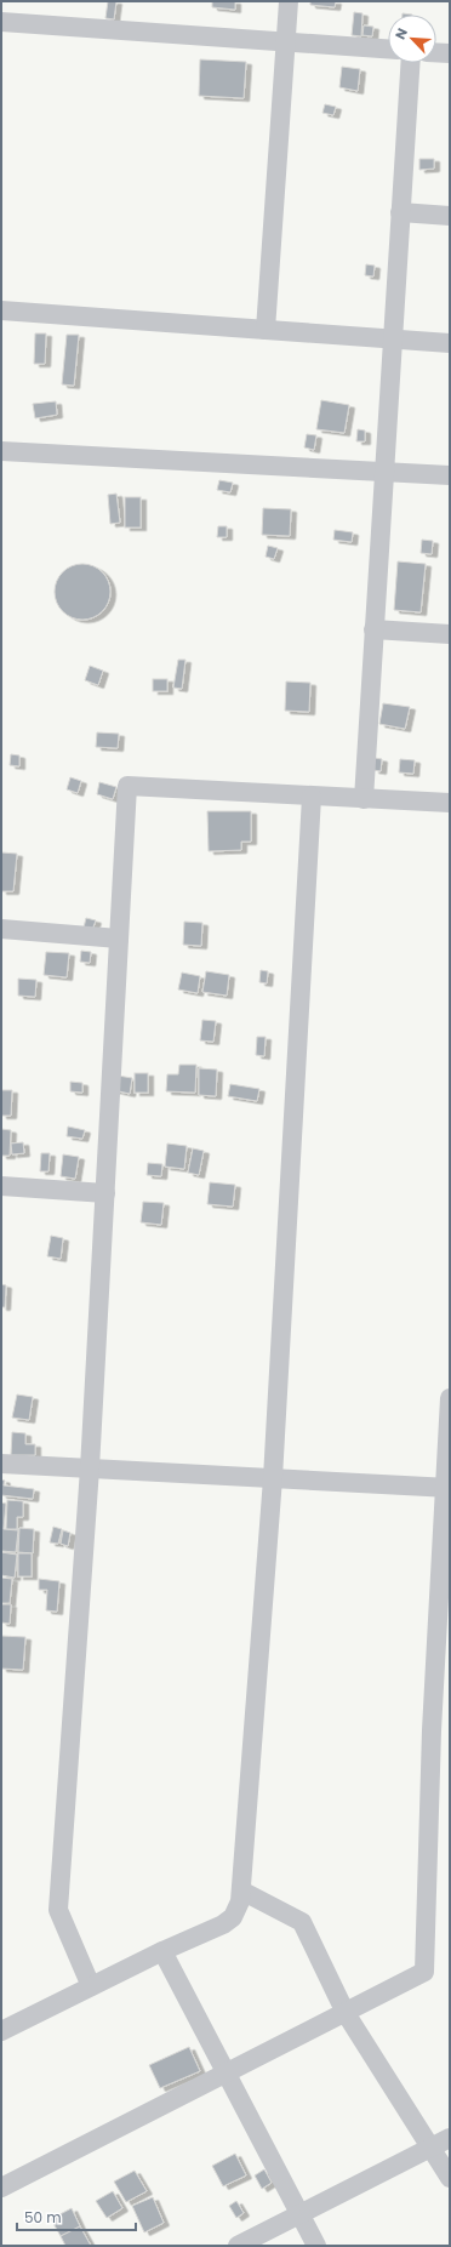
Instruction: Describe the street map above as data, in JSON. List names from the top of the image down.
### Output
{
  "scale_bar": "50 m",
  "north": "top left"
}
